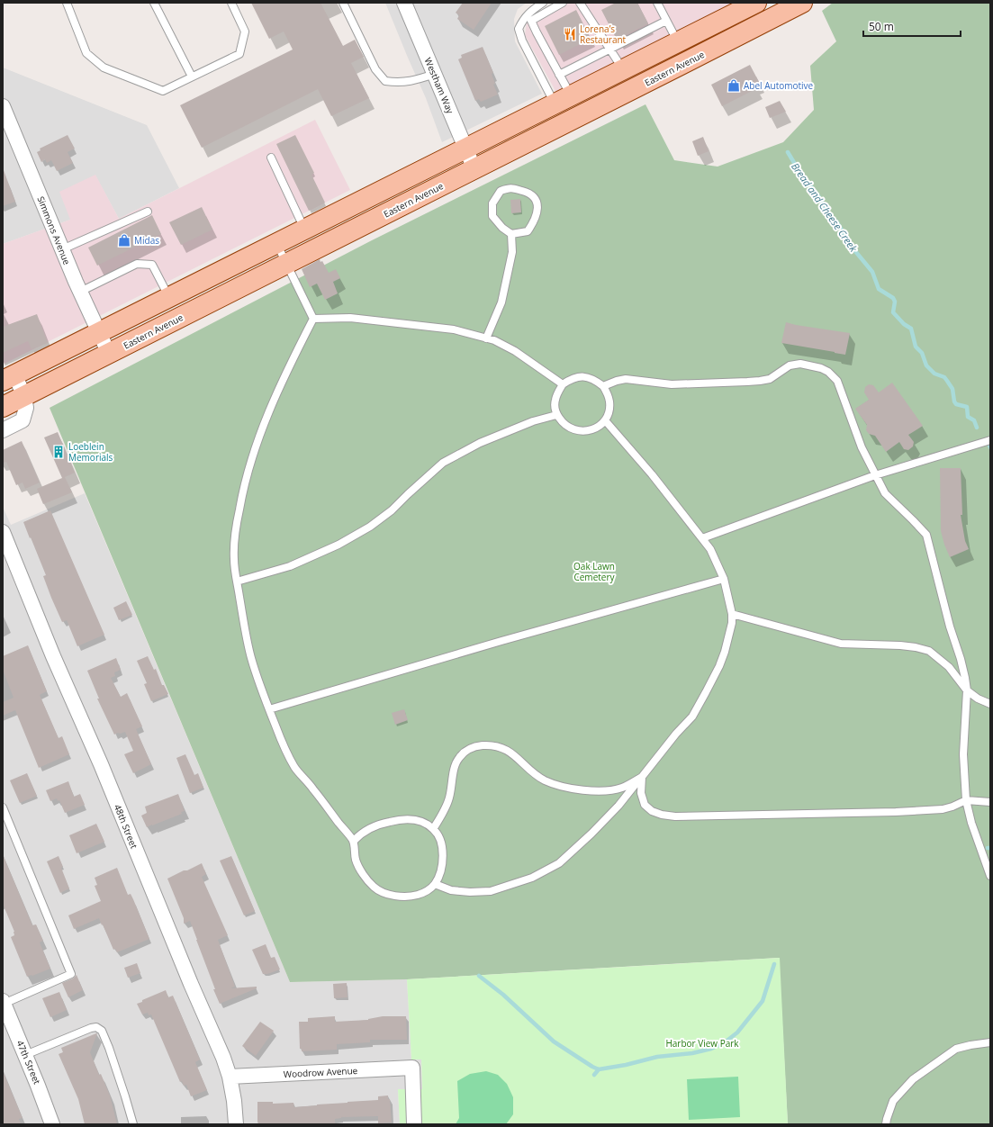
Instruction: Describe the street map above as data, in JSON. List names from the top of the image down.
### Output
{
  "streets": {
    "main road": ["Eastern Avenue"],
    "street": [
      "Westham Way",
      "Simmons Avenue",
      "48th Street",
      "47th Street",
      "Woodrow Avenue"
    ]
  },
  "crossings": [
    ["Eastern Avenue", "Westham Way"],
    ["Eastern Avenue", "Simmons Avenue"],
    ["48th Street", "Woodrow Avenue"]
  ],
  "water": ["Bread and Cheese Creek"],
  "parks": ["Oak Lawn Cemetery", "Harbor View Park"],
  "places": {
    "restaurant": ["Lorena’s Restaurant"],
    "shop": ["Abel Automotive", "Midas"],
    "building": ["Loeblein Memorials"]
  },
  "scale_bar": "50 m"
}
